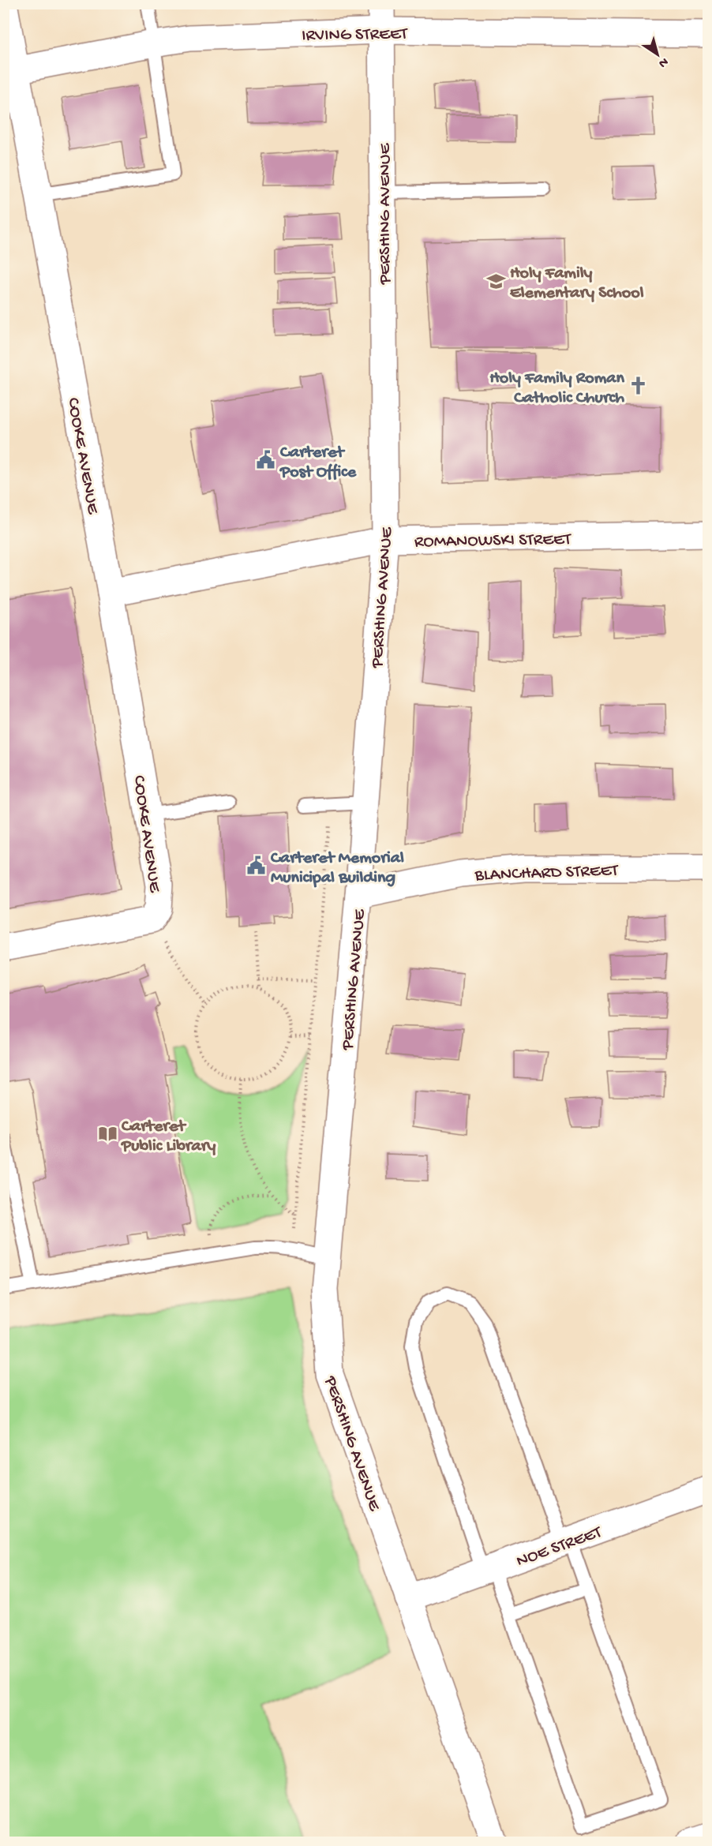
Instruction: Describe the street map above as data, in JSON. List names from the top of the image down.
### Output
{
  "streets": {
    "street": [
      "IRVING STREET",
      "PERSHING AVENUE",
      "COOKE AVENUE",
      "ROMANOWSKI STREET",
      "BLANCHARD STREET",
      "NOE STREET"
    ]
  },
  "crossings": [
    ["IRVING STREET", "PERSHING AVENUE"],
    ["IRVING STREET", "COOKE AVENUE"],
    ["PERSHING AVENUE", "ROMANOWSKI STREET"],
    ["PERSHING AVENUE", "BLANCHARD STREET"],
    ["PERSHING AVENUE", "NOE STREET"],
    ["COOKE AVENUE", "ROMANOWSKI STREET"]
  ],
  "places": {
    "school or university": ["Holy Family Elementary School"],
    "church": ["Holy Family Roman Catholic Church"],
    "public building": ["Carteret Post Office", "Carteret Memorial Municipal Building"],
    "library": ["Carteret Public Library"]
  },
  "north": "bottom right"
}
